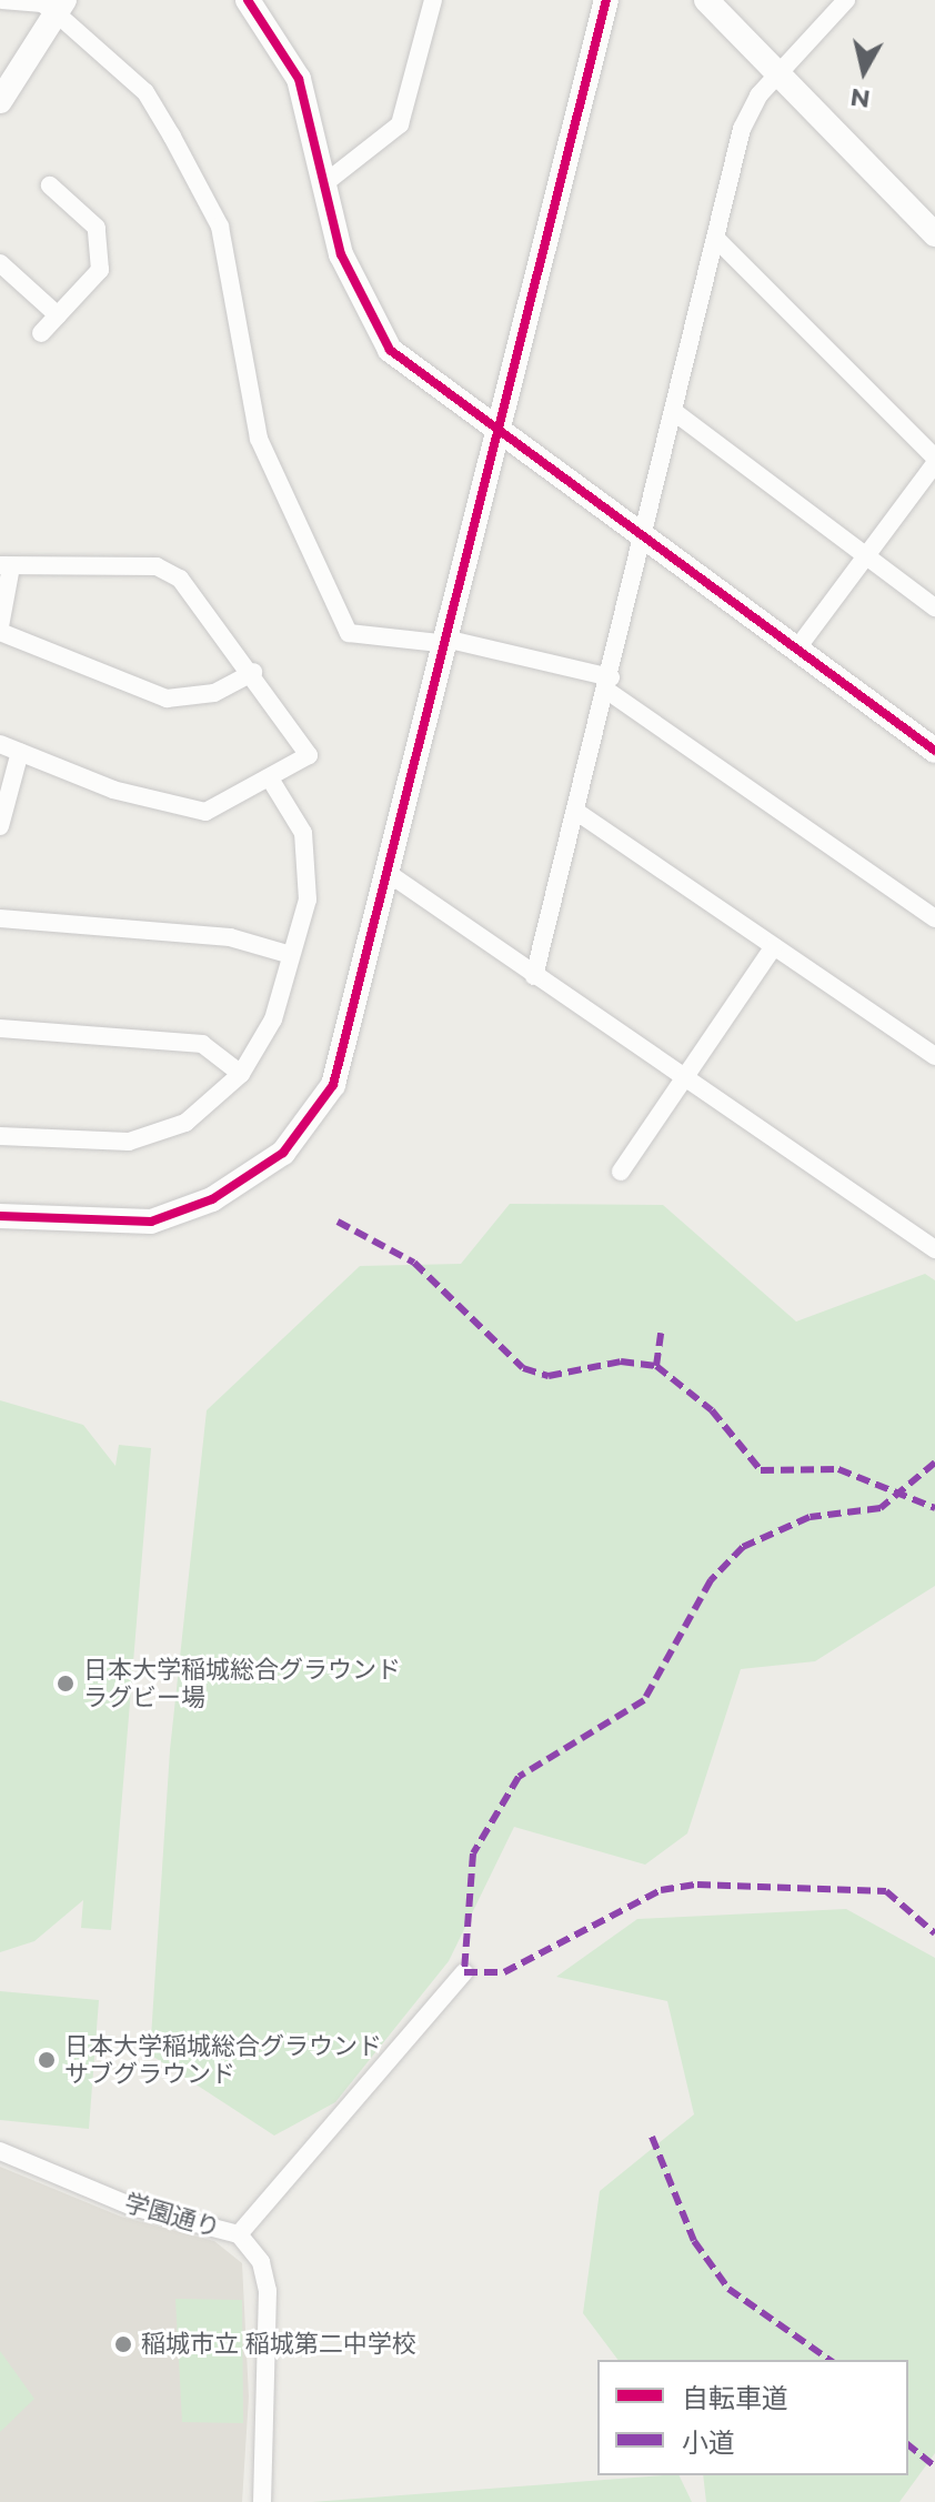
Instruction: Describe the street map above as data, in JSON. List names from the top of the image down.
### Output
{
  "streets": {
    "street": ["学園通り"]
  },
  "places": ["日本大学稲城総合グラウンド ラグビー場", "日本大学稲城総合グラウンド サブグラウンド", "稲城市立 稲城第二中学校"],
  "legend": ["自転車道", "小道"],
  "north": "bottom"
}
